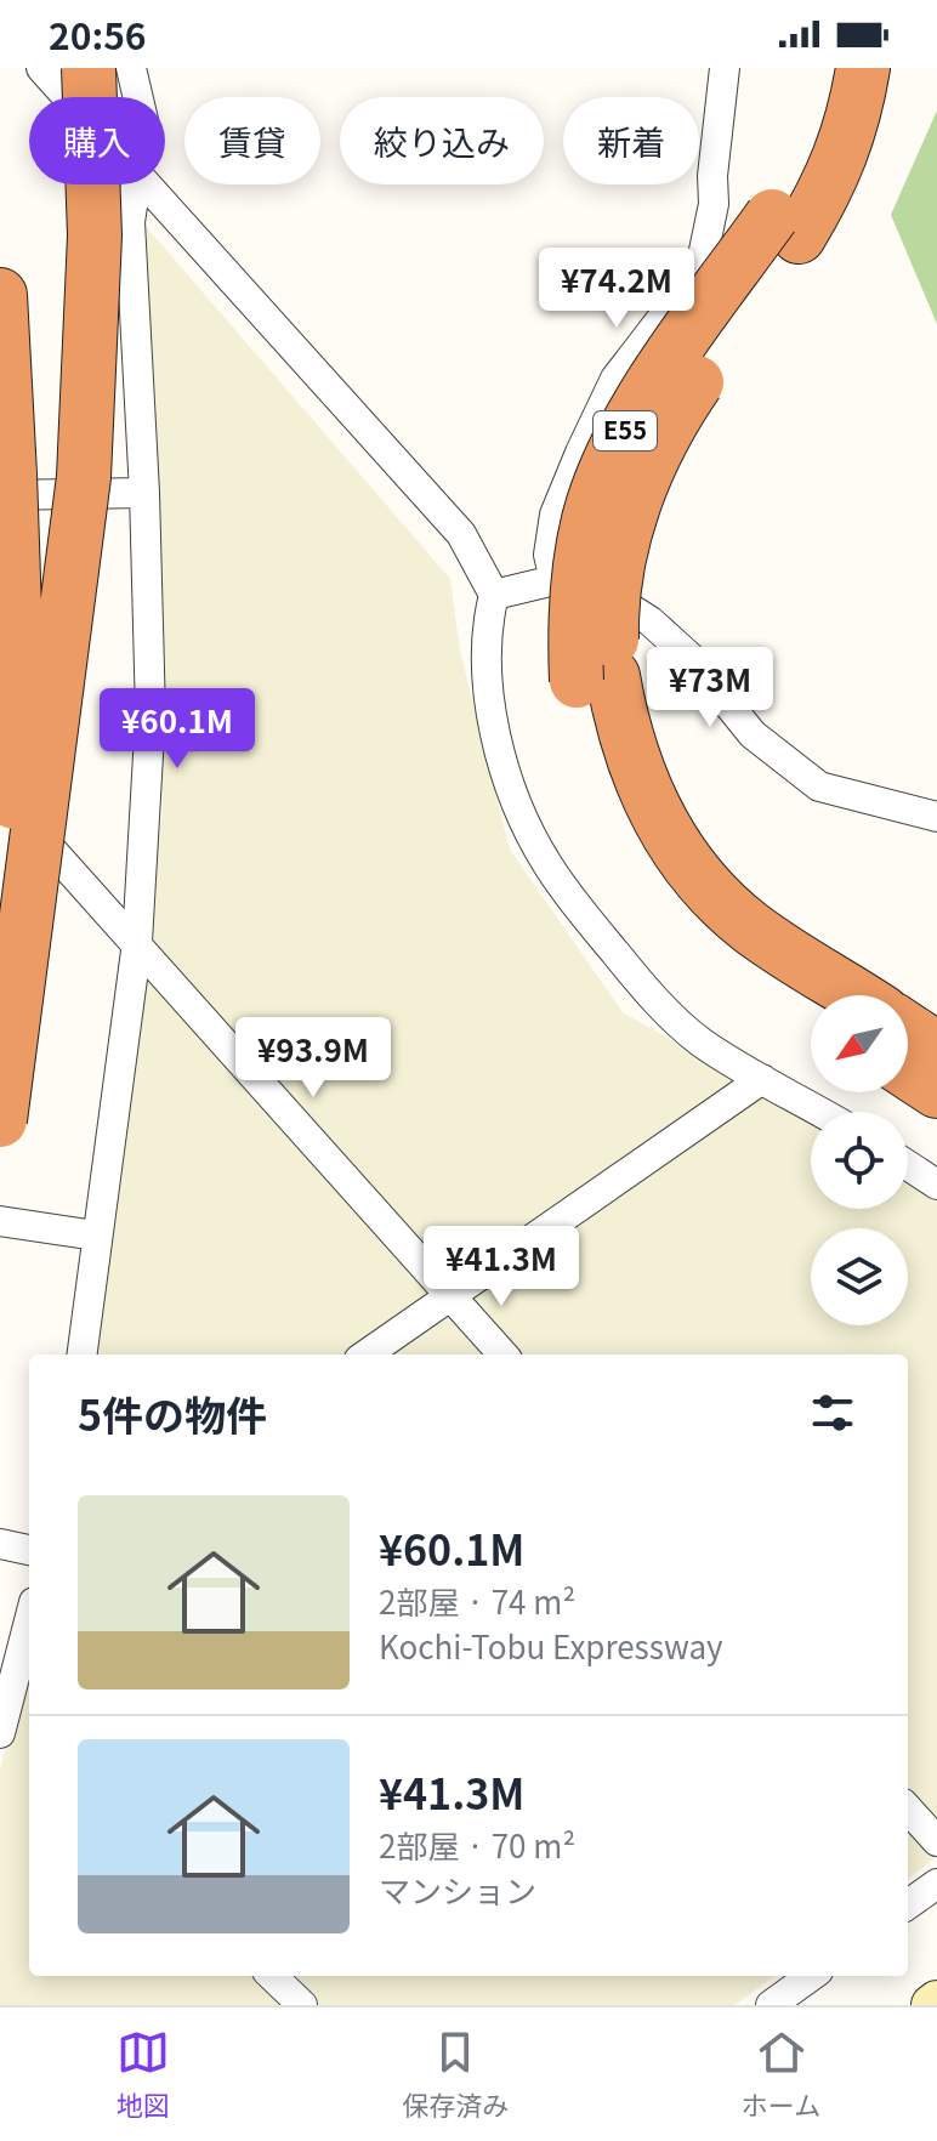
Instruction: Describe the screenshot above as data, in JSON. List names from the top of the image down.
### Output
{
  "streets": {
    "highway": ["E55"]
  },
  "north": "bottom left",
  "page": {
    "status": "20:56",
    "chip": [
      "購入",
      "賃貸",
      "絞り込み",
      "新着"
    ],
    "price": [
      "¥74.2M",
      "¥73M",
      "¥60.1M",
      "¥93.9M",
      "¥41.3M"
    ],
    "heading": "5件の物件",
    "list": [
      {
        "name": "¥60.1M",
        "note": "2部屋 · 74 m² · Kochi-Tobu Expressway"
      },
      {
        "name": "¥41.3M",
        "note": "2部屋 · 70 m² · マンション"
      }
    ],
    "tabs": ["地図", "保存済み", "ホーム"]
  }
}
